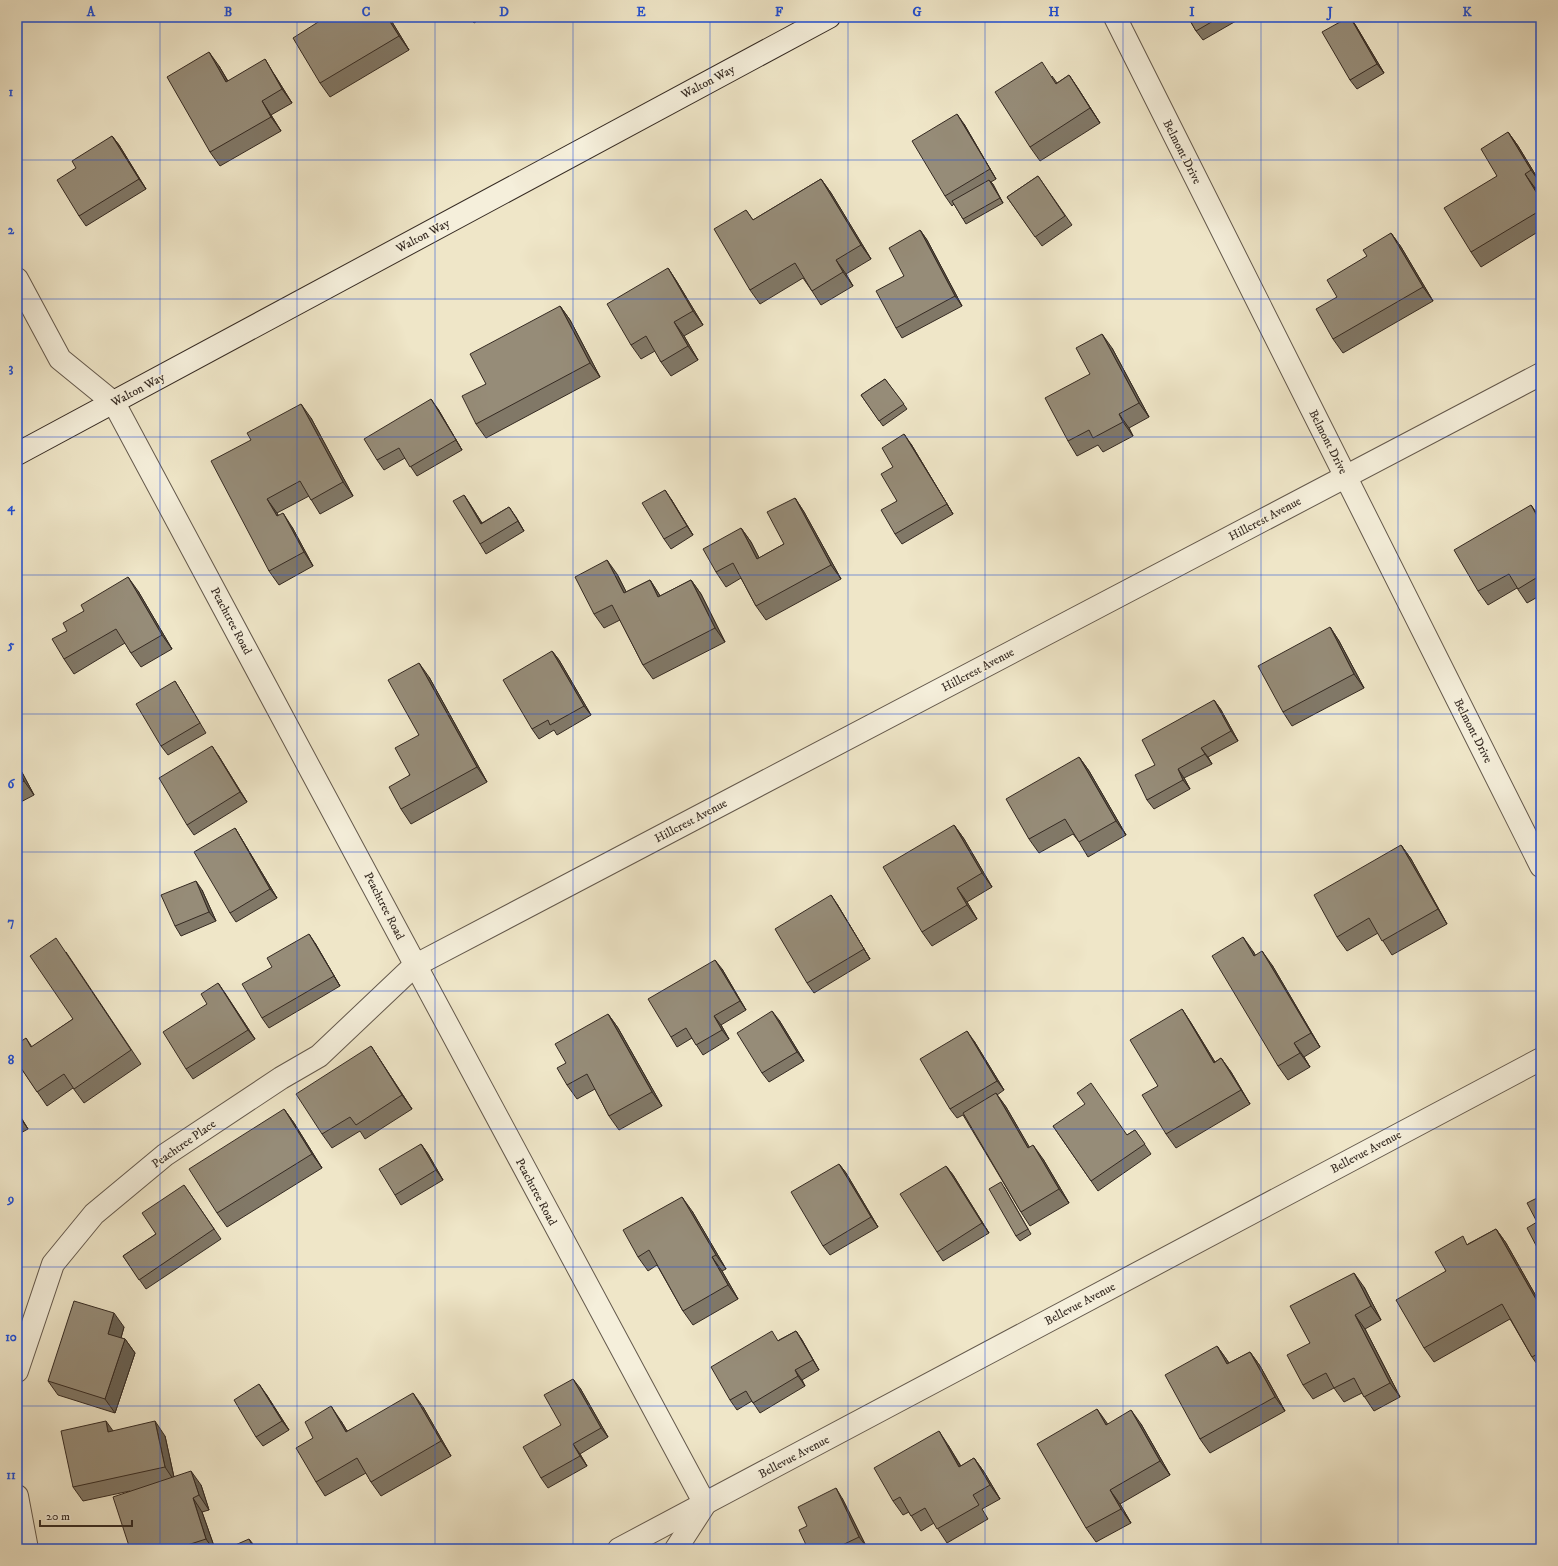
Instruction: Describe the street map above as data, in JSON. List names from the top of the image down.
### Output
{
  "streets": {
    "street": [
      "Walton Way",
      "Belmont Drive",
      "Hillcrest Avenue",
      "Peachtree Road",
      "Peachtree Place",
      "Bellevue Avenue"
    ]
  },
  "crossings": [
    ["Walton Way", "Peachtree Road"],
    ["Belmont Drive", "Hillcrest Avenue"],
    ["Hillcrest Avenue", "Peachtree Road"],
    ["Hillcrest Avenue", "Peachtree Place"],
    ["Peachtree Road", "Peachtree Place"],
    ["Peachtree Road", "Bellevue Avenue"]
  ],
  "scale_bar": "20 m",
  "grid": {
    "columns": [
      "A",
      "B",
      "C",
      "D",
      "E",
      "F",
      "G",
      "H",
      "I",
      "J",
      "K"
    ],
    "rows": [
      "1",
      "2",
      "3",
      "4",
      "5",
      "6",
      "7",
      "8",
      "9",
      "10",
      "11"
    ]
  }
}
